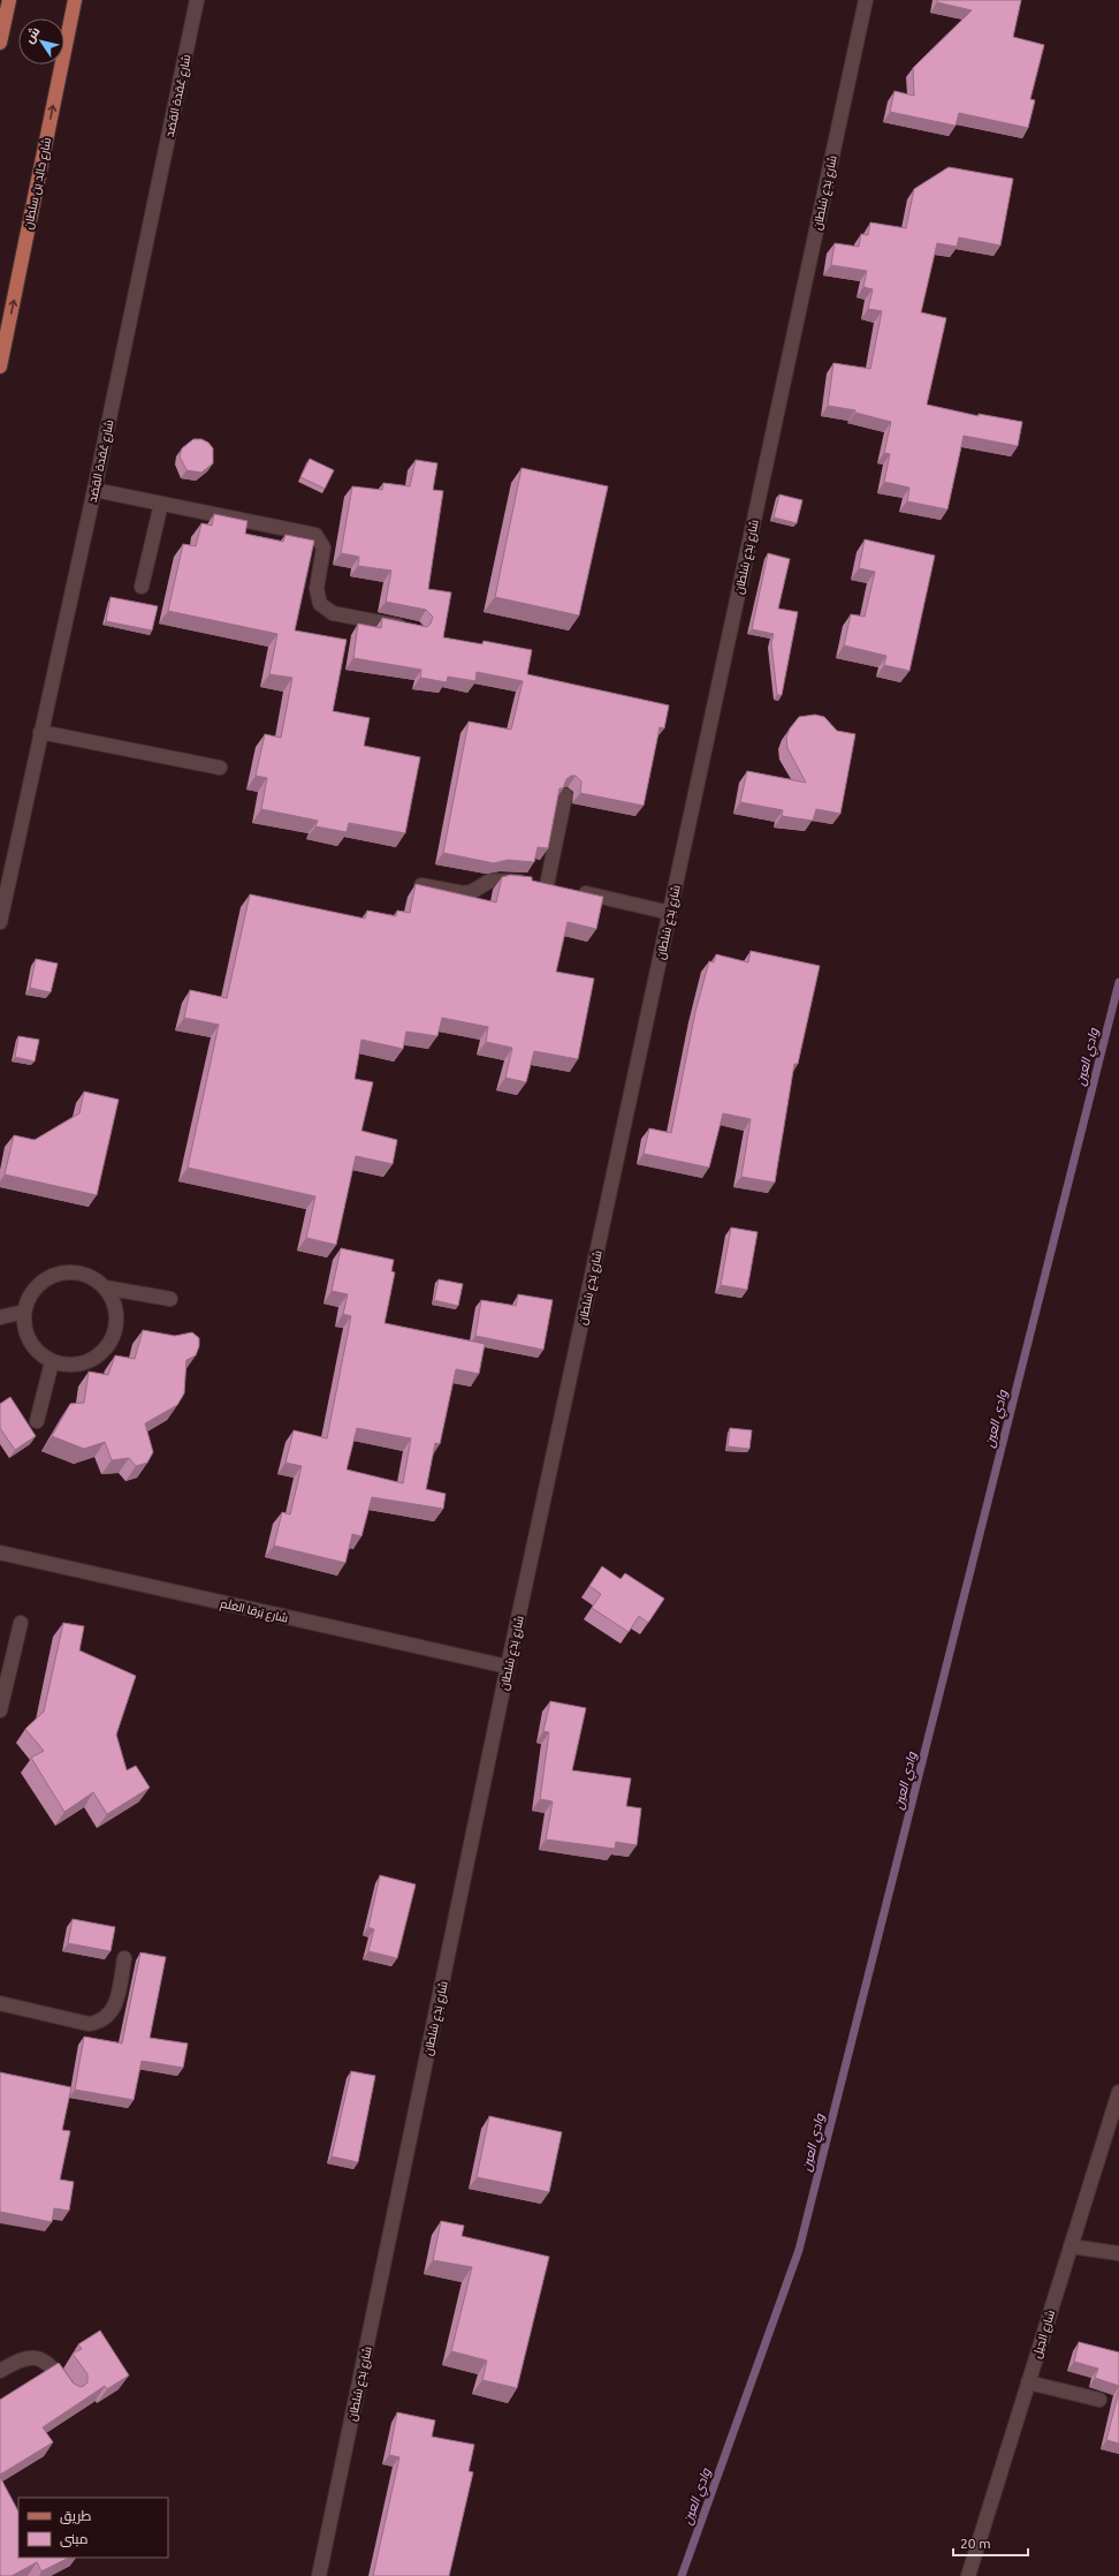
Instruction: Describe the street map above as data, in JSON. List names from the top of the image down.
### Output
{
  "streets": {
    "main road": ["شارع خالِد بن سلطان"],
    "street": [
      "شارع عُقدة القِصَد",
      "شارع بَدَع سُلطان",
      "شارع بَرقا العَلَم",
      "شارع الحِيل"
    ]
  },
  "crossings": [
    ["شارع بَدَع سُلطان", "شارع بَرقا العَلَم"]
  ],
  "one_way": ["شارع خالِد بن سلطان"],
  "water": ["وادي العين"],
  "legend": ["طريق", "مبنى"],
  "scale_bar": "20 m",
  "north": "top left"
}
